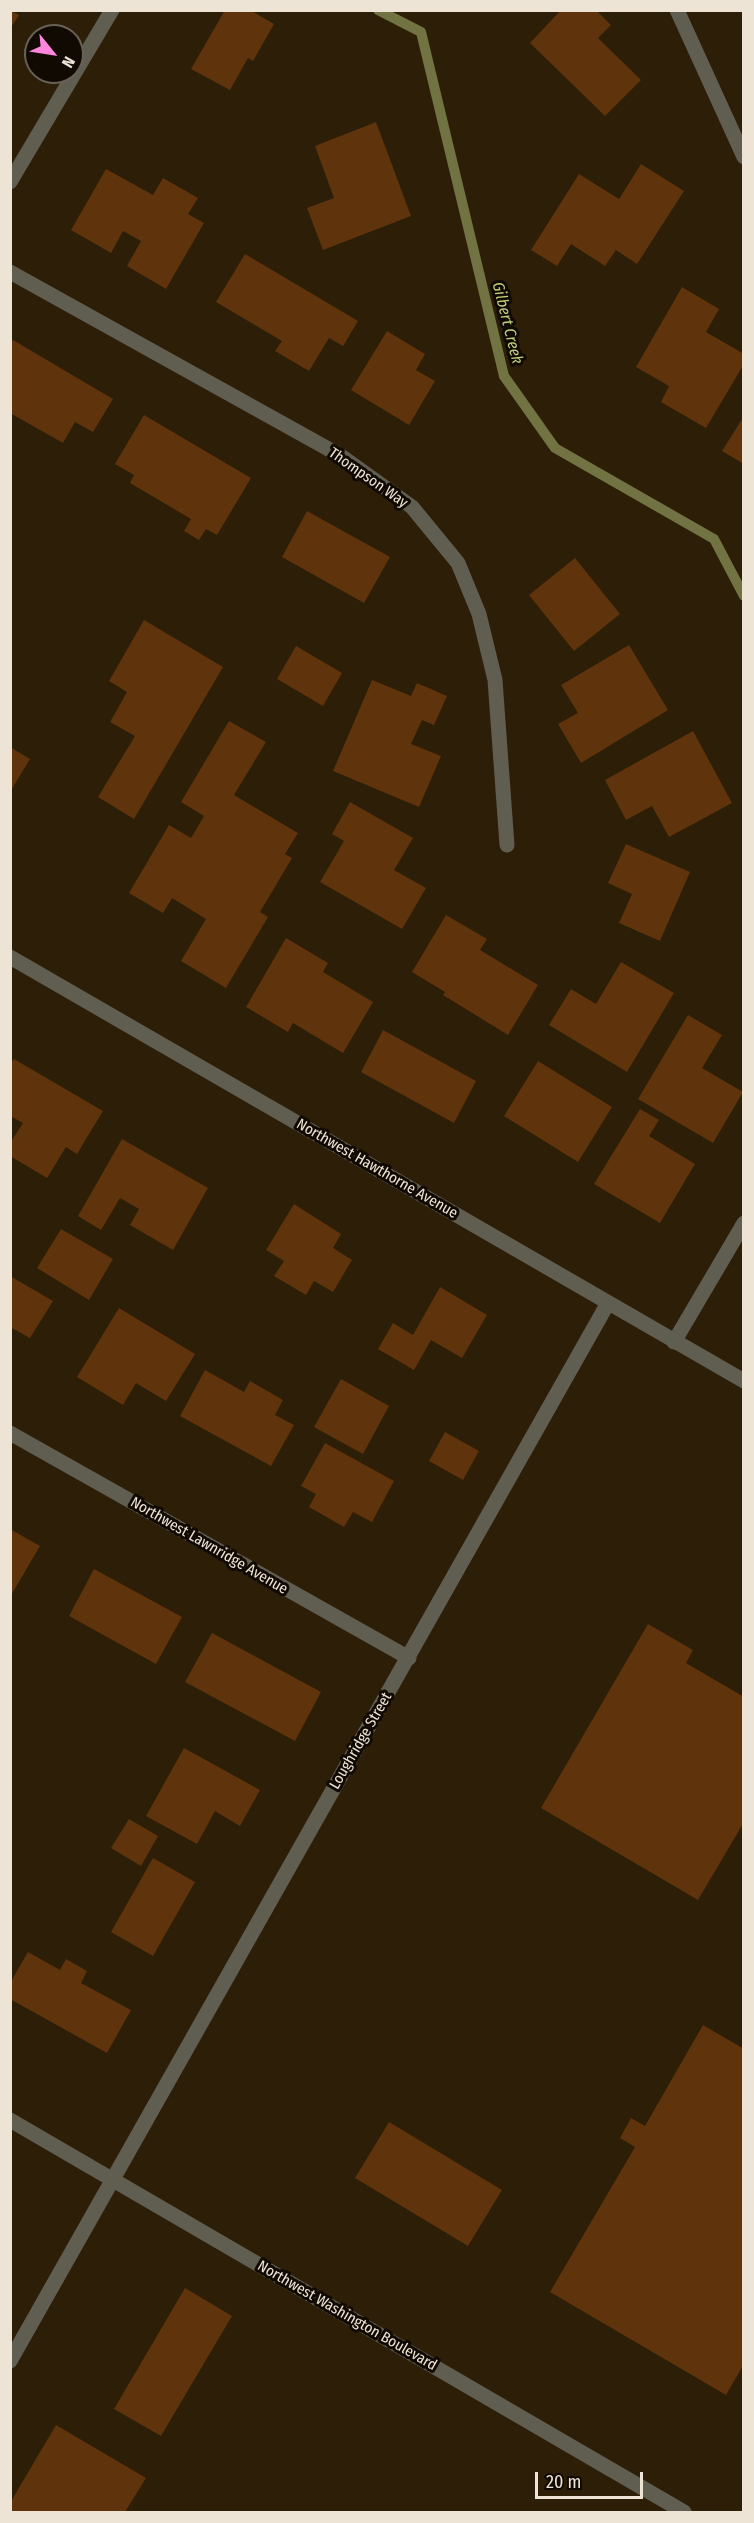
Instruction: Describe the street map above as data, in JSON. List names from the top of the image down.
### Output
{
  "streets": {
    "street": [
      "Thompson Way",
      "Northwest Hawthorne Avenue",
      "Northwest Lawnridge Avenue",
      "Loughridge Street",
      "Northwest Washington Boulevard"
    ]
  },
  "crossings": [
    ["Northwest Hawthorne Avenue", "Loughridge Street"],
    ["Northwest Lawnridge Avenue", "Loughridge Street"],
    ["Loughridge Street", "Northwest Washington Boulevard"]
  ],
  "water": ["Gilbert Creek"],
  "scale_bar": "20 m",
  "north": "bottom right"
}
